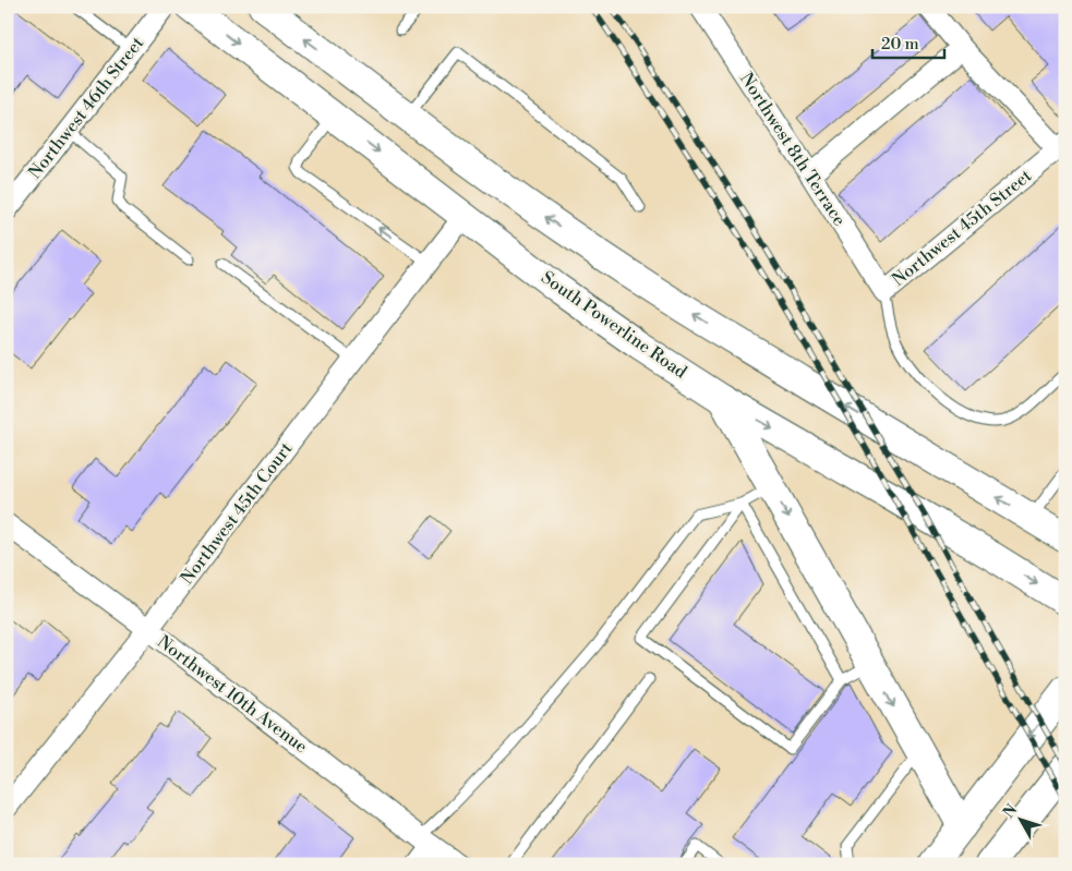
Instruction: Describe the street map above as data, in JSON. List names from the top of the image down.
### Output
{
  "streets": {
    "main road": ["South Powerline Road"],
    "street": [
      "Northwest 46th Street",
      "Northwest 8th Terrace",
      "Northwest 45th Street",
      "Northwest 45th Court",
      "Northwest 10th Avenue"
    ]
  },
  "crossings": [
    ["Northwest 8th Terrace", "Northwest 45th Street"],
    ["South Powerline Road", "Northwest 45th Court"],
    ["Northwest 45th Court", "Northwest 10th Avenue"]
  ],
  "scale_bar": "20 m",
  "north": "top left"
}
